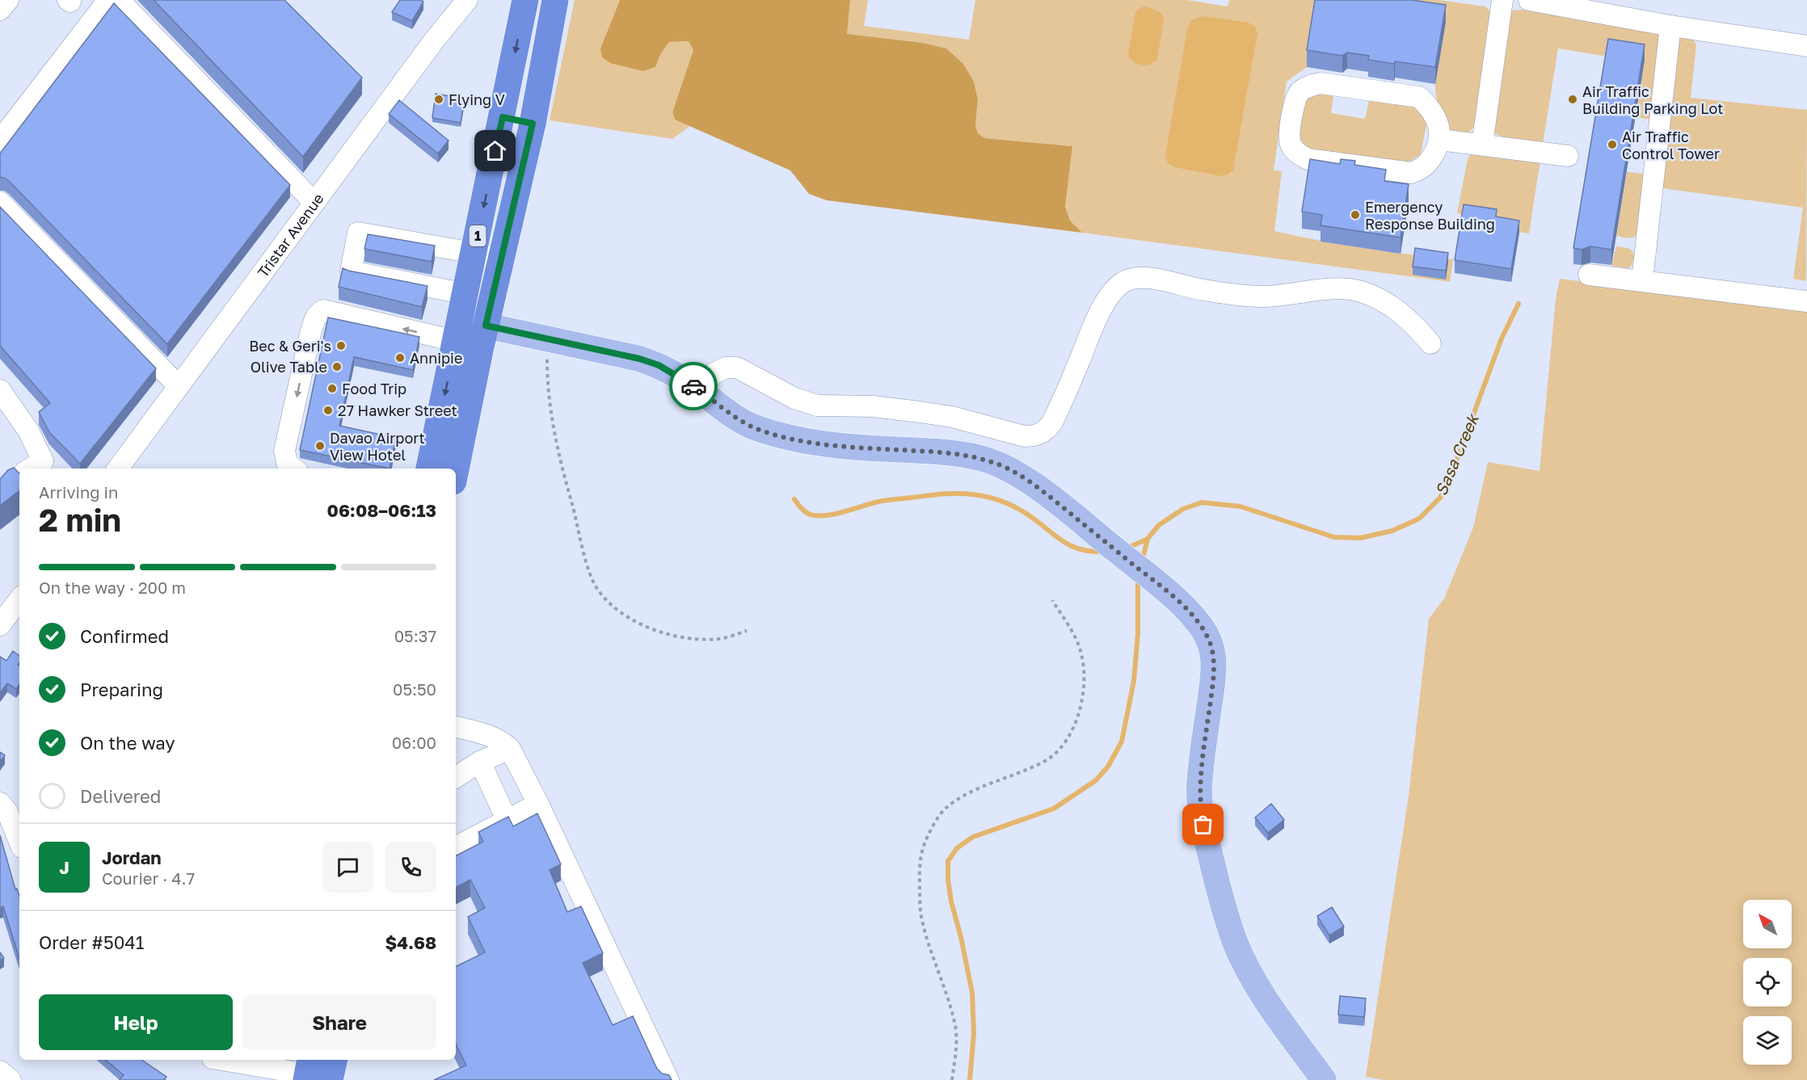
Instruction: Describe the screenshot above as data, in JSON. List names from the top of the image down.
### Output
{
  "streets": {
    "highway": ["1"],
    "street": ["Tristar Avenue"]
  },
  "water": ["Sasa Creek"],
  "places": [
    "Flying V",
    "Air Traffic Building Parking Lot",
    "Air Traffic Control Tower",
    "Emergency Response Building",
    "Bec & Geri's",
    "Annipie",
    "Olive Table",
    "Food Trip",
    "27 Hawker Street",
    "Davao Airport View Hotel"
  ],
  "north": "top left",
  "page": {
    "heading": ["2 min", "Arriving in", "06:08–06:13"],
    "panel": [
      "Jordan",
      "Courier · 4.7",
      "Order #5041",
      "$4.68"
    ],
    "bar": "On the way · 200 m",
    "list": [
      ["Confirmed", "05:37"],
      ["Preparing", "05:50"],
      ["On the way", "06:00"],
      "Delivered"
    ],
    "round": "J",
    "buttons": ["Help", "Share"]
  }
}
